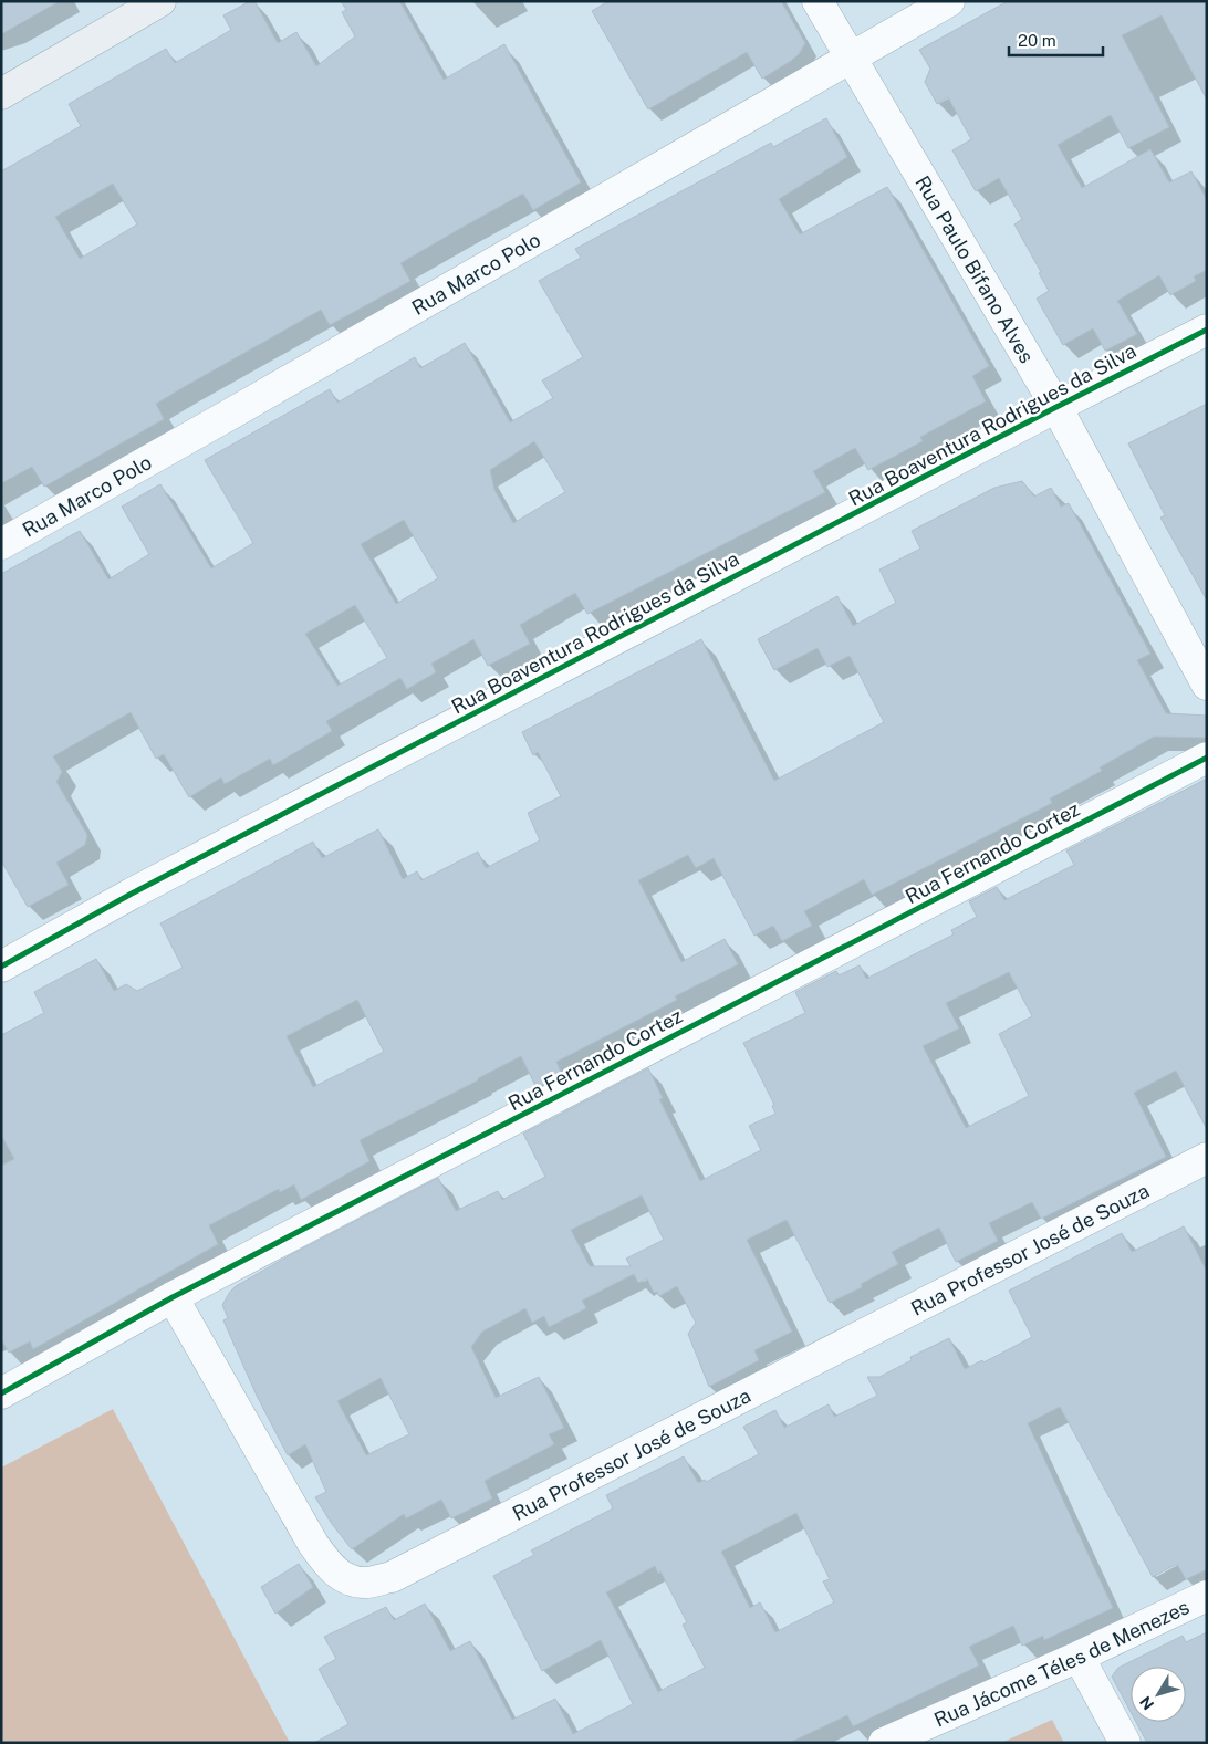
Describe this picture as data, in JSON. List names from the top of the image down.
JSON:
{
  "streets": {
    "street": [
      "Rua Paulo Bifano Alves",
      "Rua Marco Polo",
      "Rua Boaventura Rodrigues da Silva",
      "Rua Fernando Cortez",
      "Rua Professor José de Souza",
      "Rua Jácome Téles de Menezes"
    ]
  },
  "crossings": [
    ["Rua Paulo Bifano Alves", "Rua Marco Polo"],
    ["Rua Paulo Bifano Alves", "Rua Boaventura Rodrigues da Silva"],
    ["Rua Fernando Cortez", "Rua Professor José de Souza"]
  ],
  "scale_bar": "20 m",
  "north": "bottom left"
}
